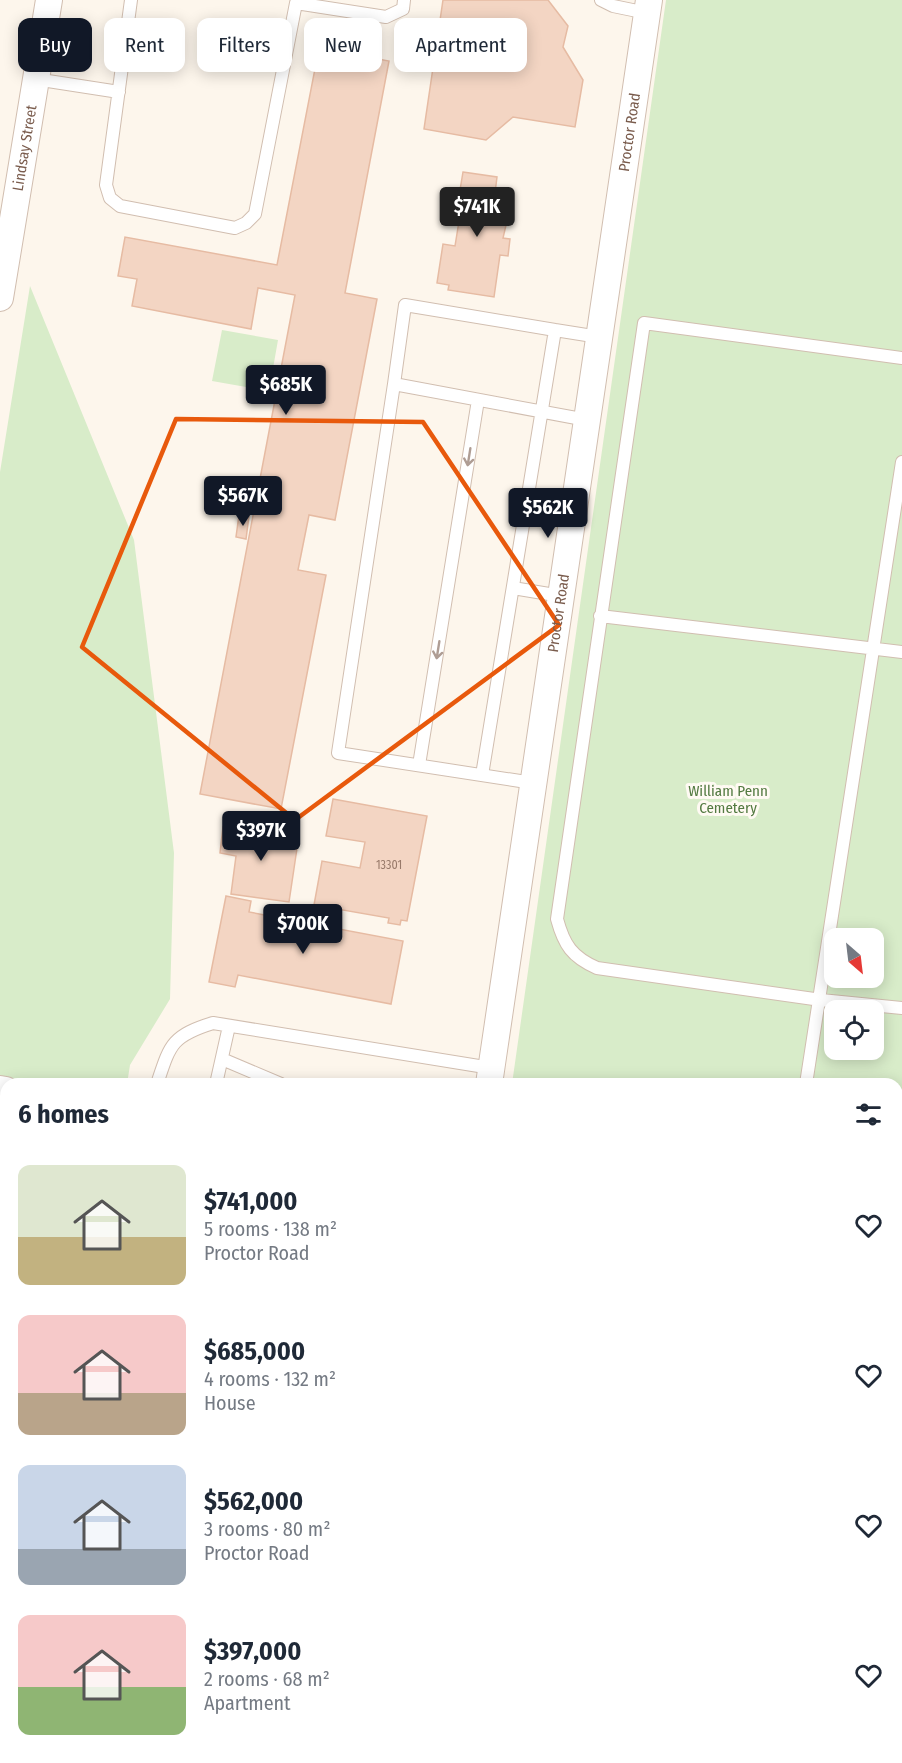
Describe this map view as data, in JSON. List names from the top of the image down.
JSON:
{
  "streets": {
    "street": ["Proctor Road", "Lindsay Street"]
  },
  "parks": ["William Penn Cemetery"],
  "house_numbers": ["13301"],
  "north": "bottom right",
  "page": {
    "chip": [
      "Buy",
      "Rent",
      "Filters",
      "New",
      "Apartment"
    ],
    "price": [
      "$741K",
      "$685K",
      "$567K",
      "$562K",
      "$397K",
      "$700K"
    ],
    "heading": "6 homes",
    "list": [
      {
        "name": "$741,000",
        "note": "5 rooms · 138 m² · Proctor Road"
      },
      {
        "name": "$685,000",
        "note": "4 rooms · 132 m² · House"
      },
      {
        "name": "$562,000",
        "note": "3 rooms · 80 m² · Proctor Road"
      },
      {
        "name": "$397,000",
        "note": "2 rooms · 68 m² · Apartment"
      }
    ]
  }
}
